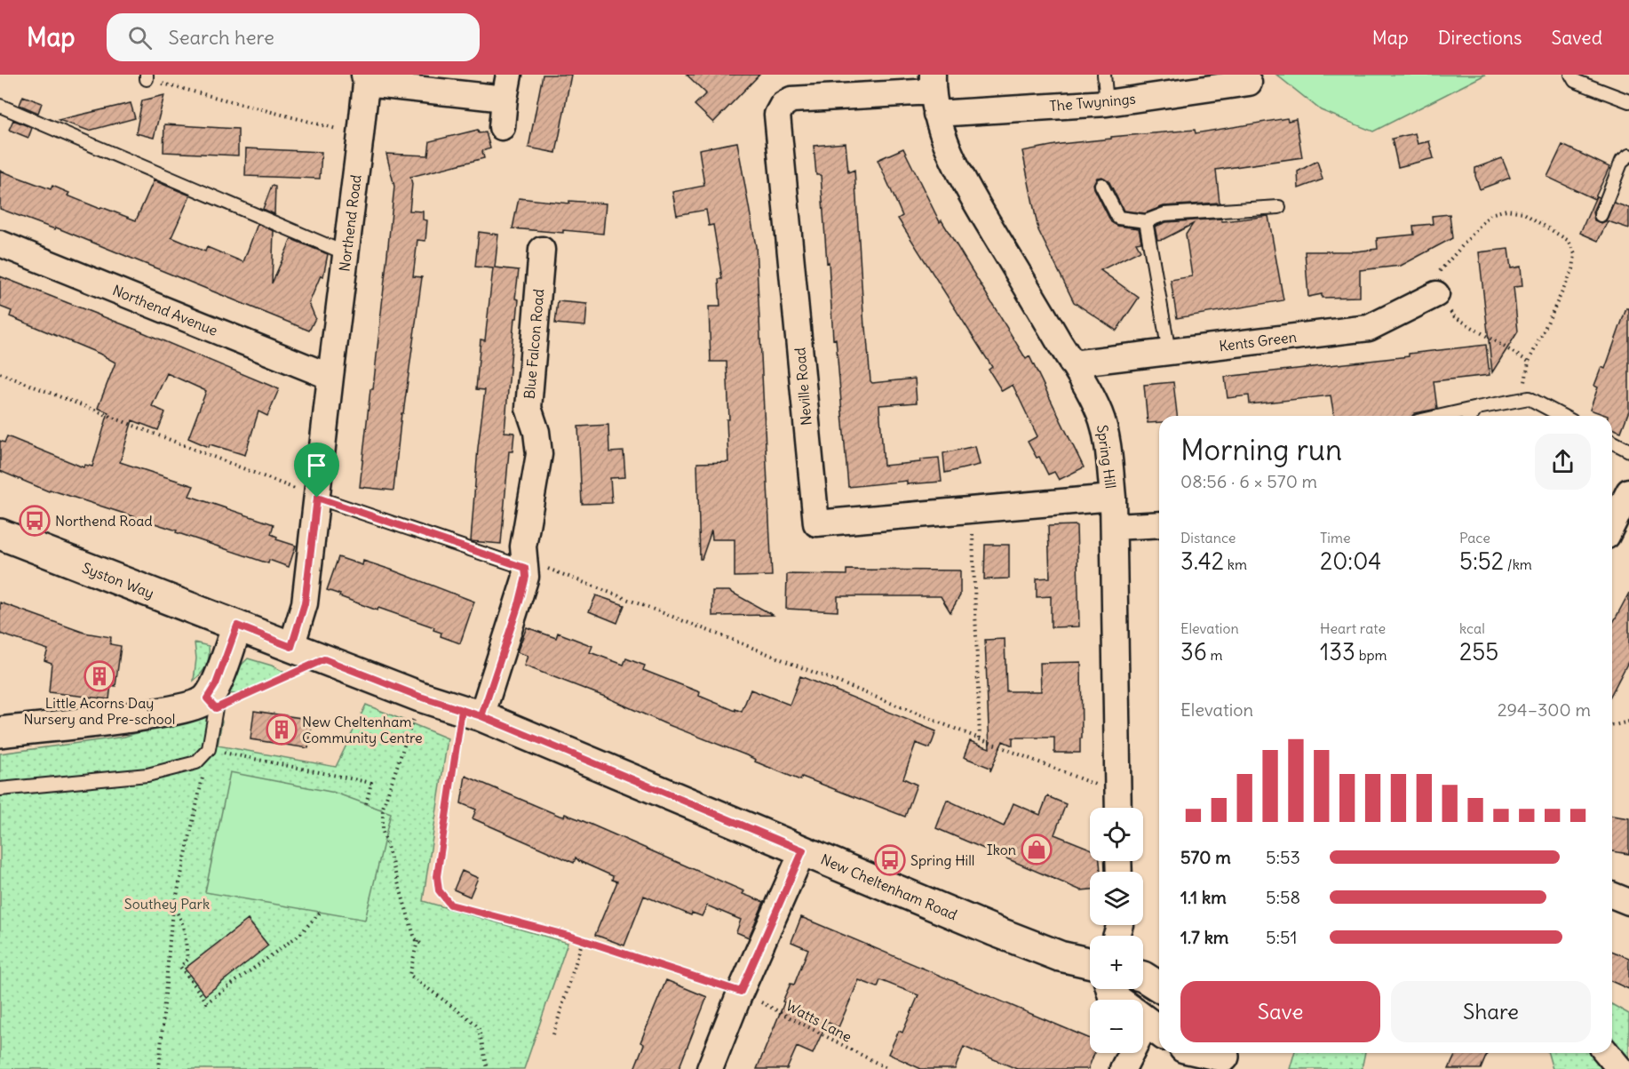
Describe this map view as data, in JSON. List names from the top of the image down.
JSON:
{
  "streets": {
    "street": [
      "The Twynings",
      "Northend Road",
      "Northend Avenue",
      "Kents Green",
      "Blue Falcon Road",
      "Neville Road",
      "Spring Hill",
      "Syston Way",
      "New Cheltenham Road"
    ],
    "path": ["Watts Lane"]
  },
  "crossings": [
    ["The Twynings", "Neville Road"],
    ["The Twynings", "Spring Hill"],
    ["Northend Road", "Northend Avenue"],
    ["Northend Road", "New Cheltenham Road"],
    ["Kents Green", "Spring Hill"],
    ["Blue Falcon Road", "New Cheltenham Road"],
    ["Blue Falcon Road", "Watts Lane"],
    ["Neville Road", "Spring Hill"],
    ["Syston Way", "New Cheltenham Road"],
    ["New Cheltenham Road", "Watts Lane"]
  ],
  "parks": ["Southey Park"],
  "places": {
    "bus stop": ["Northend Road", "Spring Hill"],
    "building": ["Little Acorns Day Nursery and Pre-school", "New Cheltenham Community Centre"],
    "shop": ["Ikon"]
  },
  "page": {
    "header": "Map",
    "search": "Search here",
    "nav": ["Map", "Directions", "Saved"],
    "heading": ["Morning run", "08:56 · 6 × 570 m"],
    "stats": [
      ["Distance", "3.42 km"],
      ["Time", "20:04"],
      ["Pace", "5:52 /km"],
      ["Elevation", "36 m"],
      ["Heart rate", "133 bpm"],
      ["kcal", "255"]
    ],
    "chart": ["Elevation", "294–300 m"],
    "map_buttons": ["+", "−"],
    "list": [
      {
        "name": "570 m",
        "note": "5:53"
      },
      {
        "name": "1.1 km",
        "note": "5:58"
      },
      {
        "name": "1.7 km",
        "note": "5:51"
      }
    ],
    "buttons": ["Save", "Share"]
  }
}
